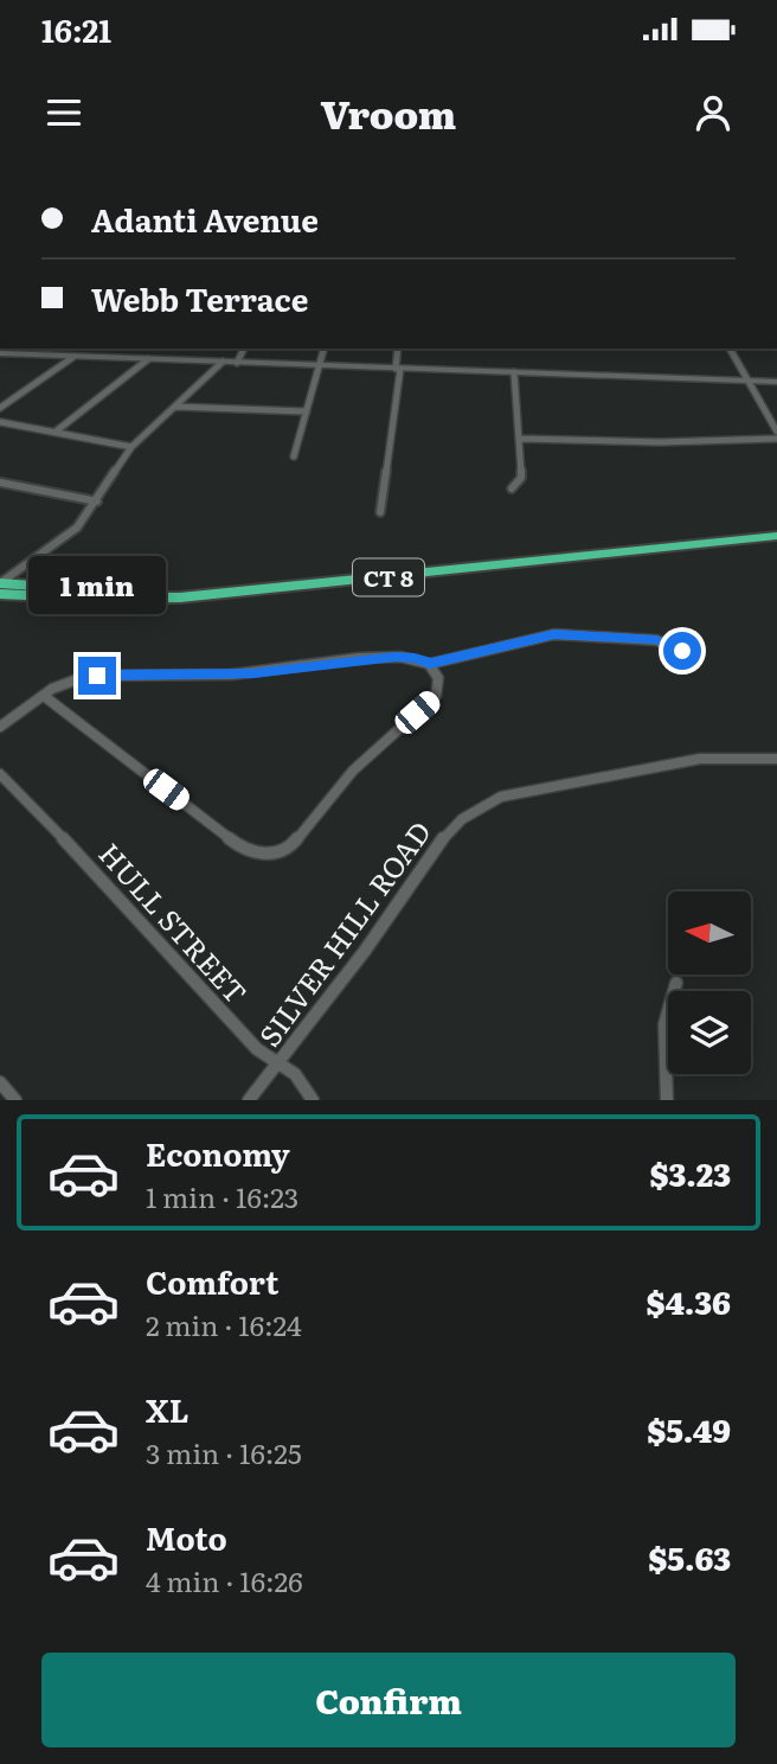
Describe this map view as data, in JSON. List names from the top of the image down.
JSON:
{
  "streets": {
    "highway": ["CT 8"],
    "street": ["HULL STREET", "SILVER HILL ROAD"]
  },
  "crossings": [
    ["HULL STREET", "SILVER HILL ROAD"]
  ],
  "north": "left",
  "page": {
    "status": "16:21",
    "header": "Vroom",
    "banner": ["Adanti Avenue", "Webb Terrace"],
    "bubble": "1 min",
    "list": [
      {
        "name": "Economy",
        "note": "1 min · 16:23",
        "value": "$3.23"
      },
      {
        "name": "Comfort",
        "note": "2 min · 16:24",
        "value": "$4.36"
      },
      {
        "name": "XL",
        "note": "3 min · 16:25",
        "value": "$5.49"
      },
      {
        "name": "Moto",
        "note": "4 min · 16:26",
        "value": "$5.63"
      }
    ],
    "buttons": "Confirm"
  }
}
